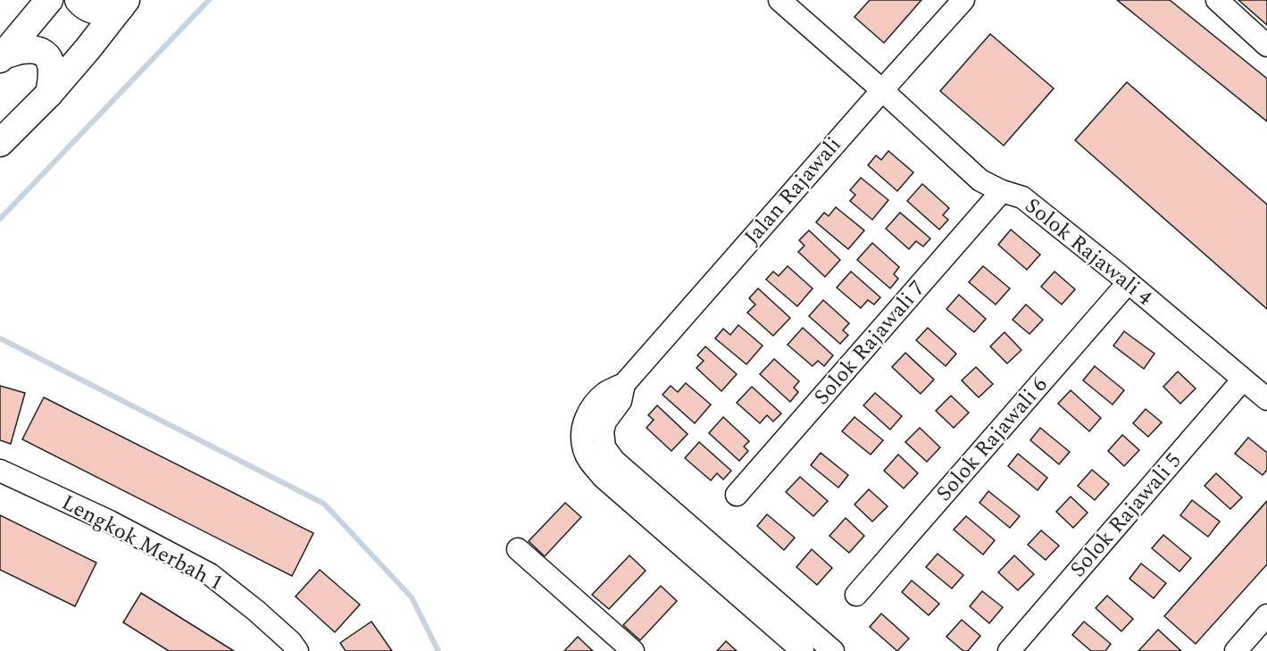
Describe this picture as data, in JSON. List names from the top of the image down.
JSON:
{
  "streets": {
    "street": [
      "Jalan Rajawali",
      "Solok Rajawali 4",
      "Solok Rajawali 7",
      "Solok Rajawali 6",
      "Solok Rajawali 5",
      "Lengkok Merbah 1"
    ]
  },
  "crossings": [
    ["Jalan Rajawali", "Solok Rajawali 4"],
    ["Solok Rajawali 4", "Solok Rajawali 7"],
    ["Solok Rajawali 4", "Solok Rajawali 6"],
    ["Solok Rajawali 4", "Solok Rajawali 5"]
  ]
}
